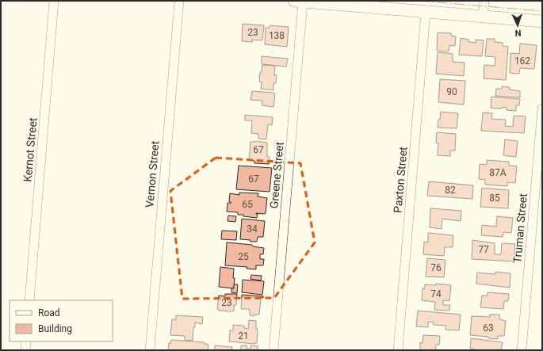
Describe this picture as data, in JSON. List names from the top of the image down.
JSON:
{
  "streets": {
    "street": [
      "Kernot Street",
      "Vernon Street",
      "Greene Street",
      "Paxton Street",
      "Truman Street"
    ]
  },
  "house_numbers": [
    "23",
    "138",
    "162",
    "90",
    "67",
    "87A",
    "67",
    "82",
    "85",
    "65",
    "34",
    "77",
    "25",
    "76",
    "74",
    "23",
    "63",
    "21"
  ],
  "legend": ["Road", "Building"],
  "north": "bottom"
}
